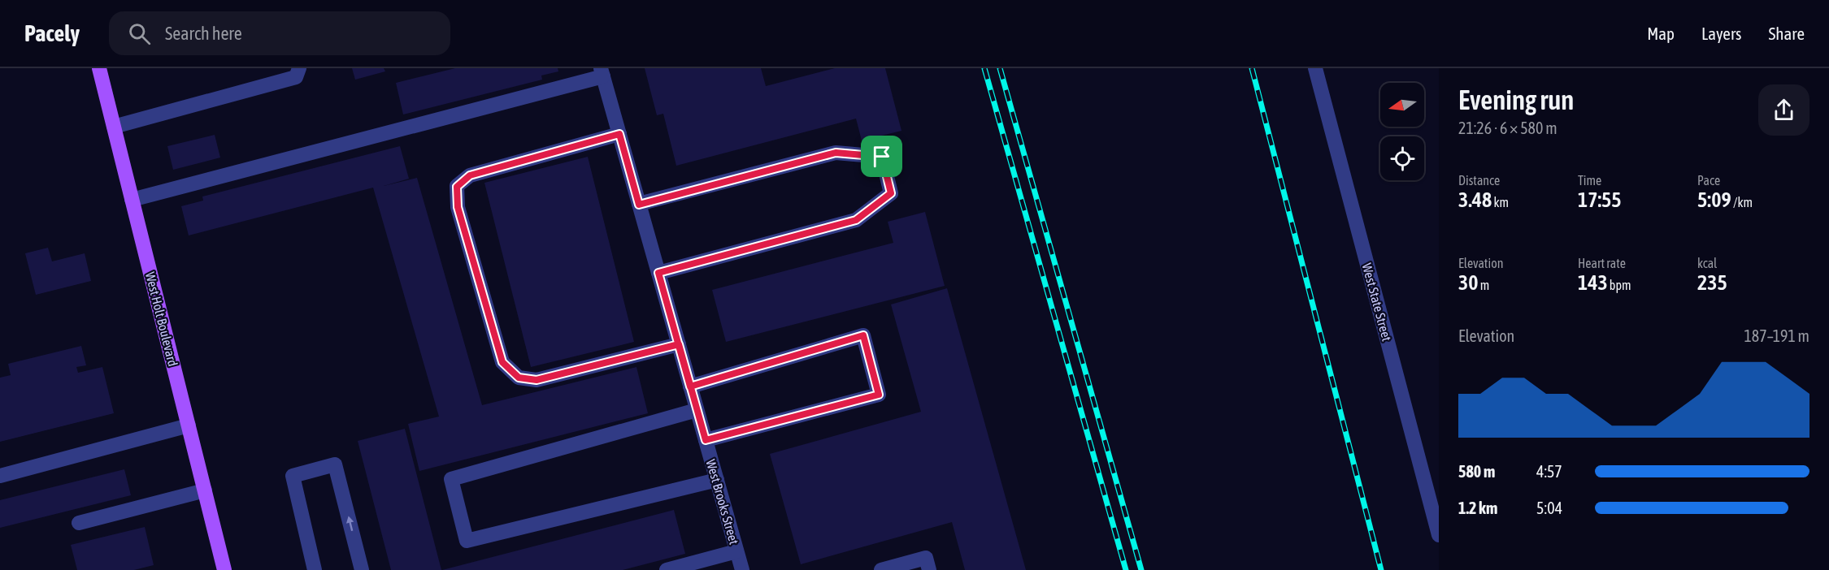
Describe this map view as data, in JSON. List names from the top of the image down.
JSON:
{
  "streets": {
    "main road": ["West Holt Boulevard"],
    "street": ["West State Street", "West Brooks Street"]
  },
  "north": "left",
  "page": {
    "header": "Pacely",
    "search": "Search here",
    "nav": ["Map", "Layers", "Share"],
    "heading": ["Evening run", "21:26 · 6 × 580 m"],
    "stats": [
      ["Distance", "3.48 km"],
      ["Time", "17:55"],
      ["Pace", "5:09 /km"],
      ["Elevation", "30 m"],
      ["Heart rate", "143 bpm"],
      ["kcal", "235"]
    ],
    "chart": ["Elevation", "187–191 m"],
    "list": [
      {
        "name": "580 m",
        "note": "4:57"
      },
      {
        "name": "1.2 km",
        "note": "5:04"
      }
    ]
  }
}
